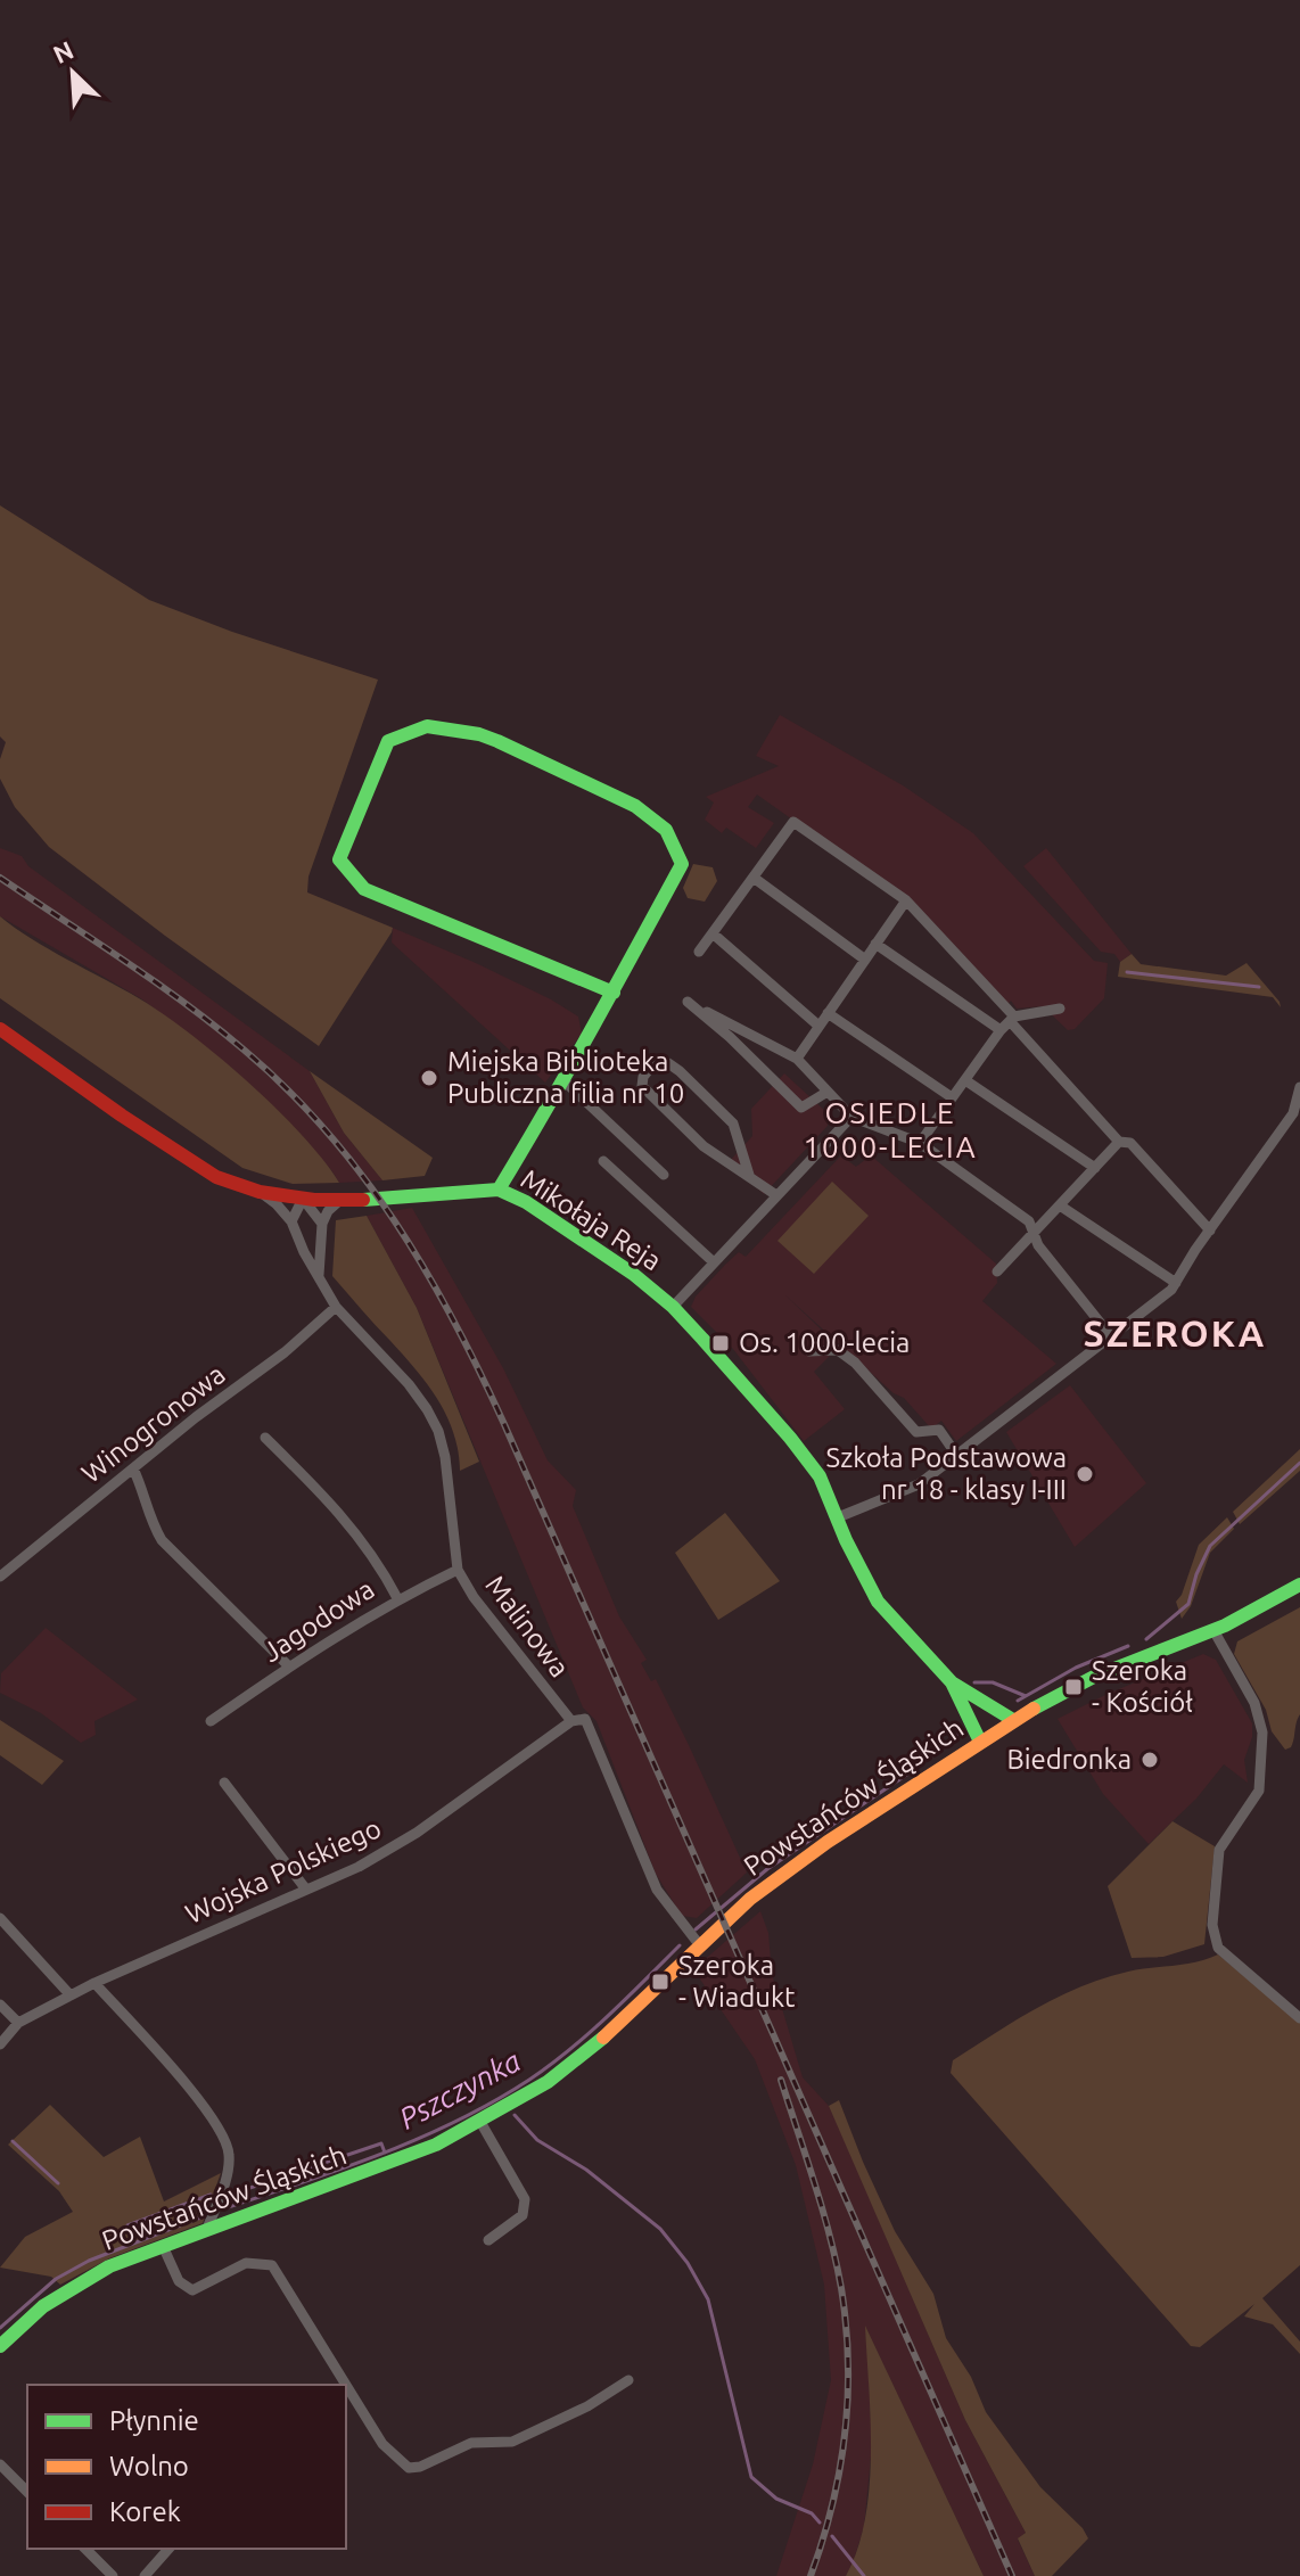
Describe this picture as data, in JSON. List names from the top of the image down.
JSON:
{
  "streets": {
    "street": [
      "Mikołaja Reja",
      "Winogronowa",
      "Jagodowa",
      "Malinowa",
      "Powstańców Śląskich",
      "Wojska Polskiego"
    ]
  },
  "crossings": [
    ["Mikołaja Reja", "Powstańców Śląskich"],
    ["Winogronowa", "Malinowa"],
    ["Jagodowa", "Malinowa"],
    ["Malinowa", "Powstańców Śląskich"],
    ["Malinowa", "Wojska Polskiego"]
  ],
  "districts": ["OSIEDLE 1000-LECIA", "SZEROKA"],
  "water": ["Pszczynka"],
  "places": {
    "other": ["Miejska Biblioteka Publiczna filia nr 10", "Szkoła Podstawowa nr 18 - klasy I-III", "Biedronka"],
    "transit": ["Os. 1000-lecia", "Szeroka - Kościół", "Szeroka - Wiadukt"]
  },
  "legend": ["Płynnie", "Wolno", "Korek"],
  "north": "top left"
}
